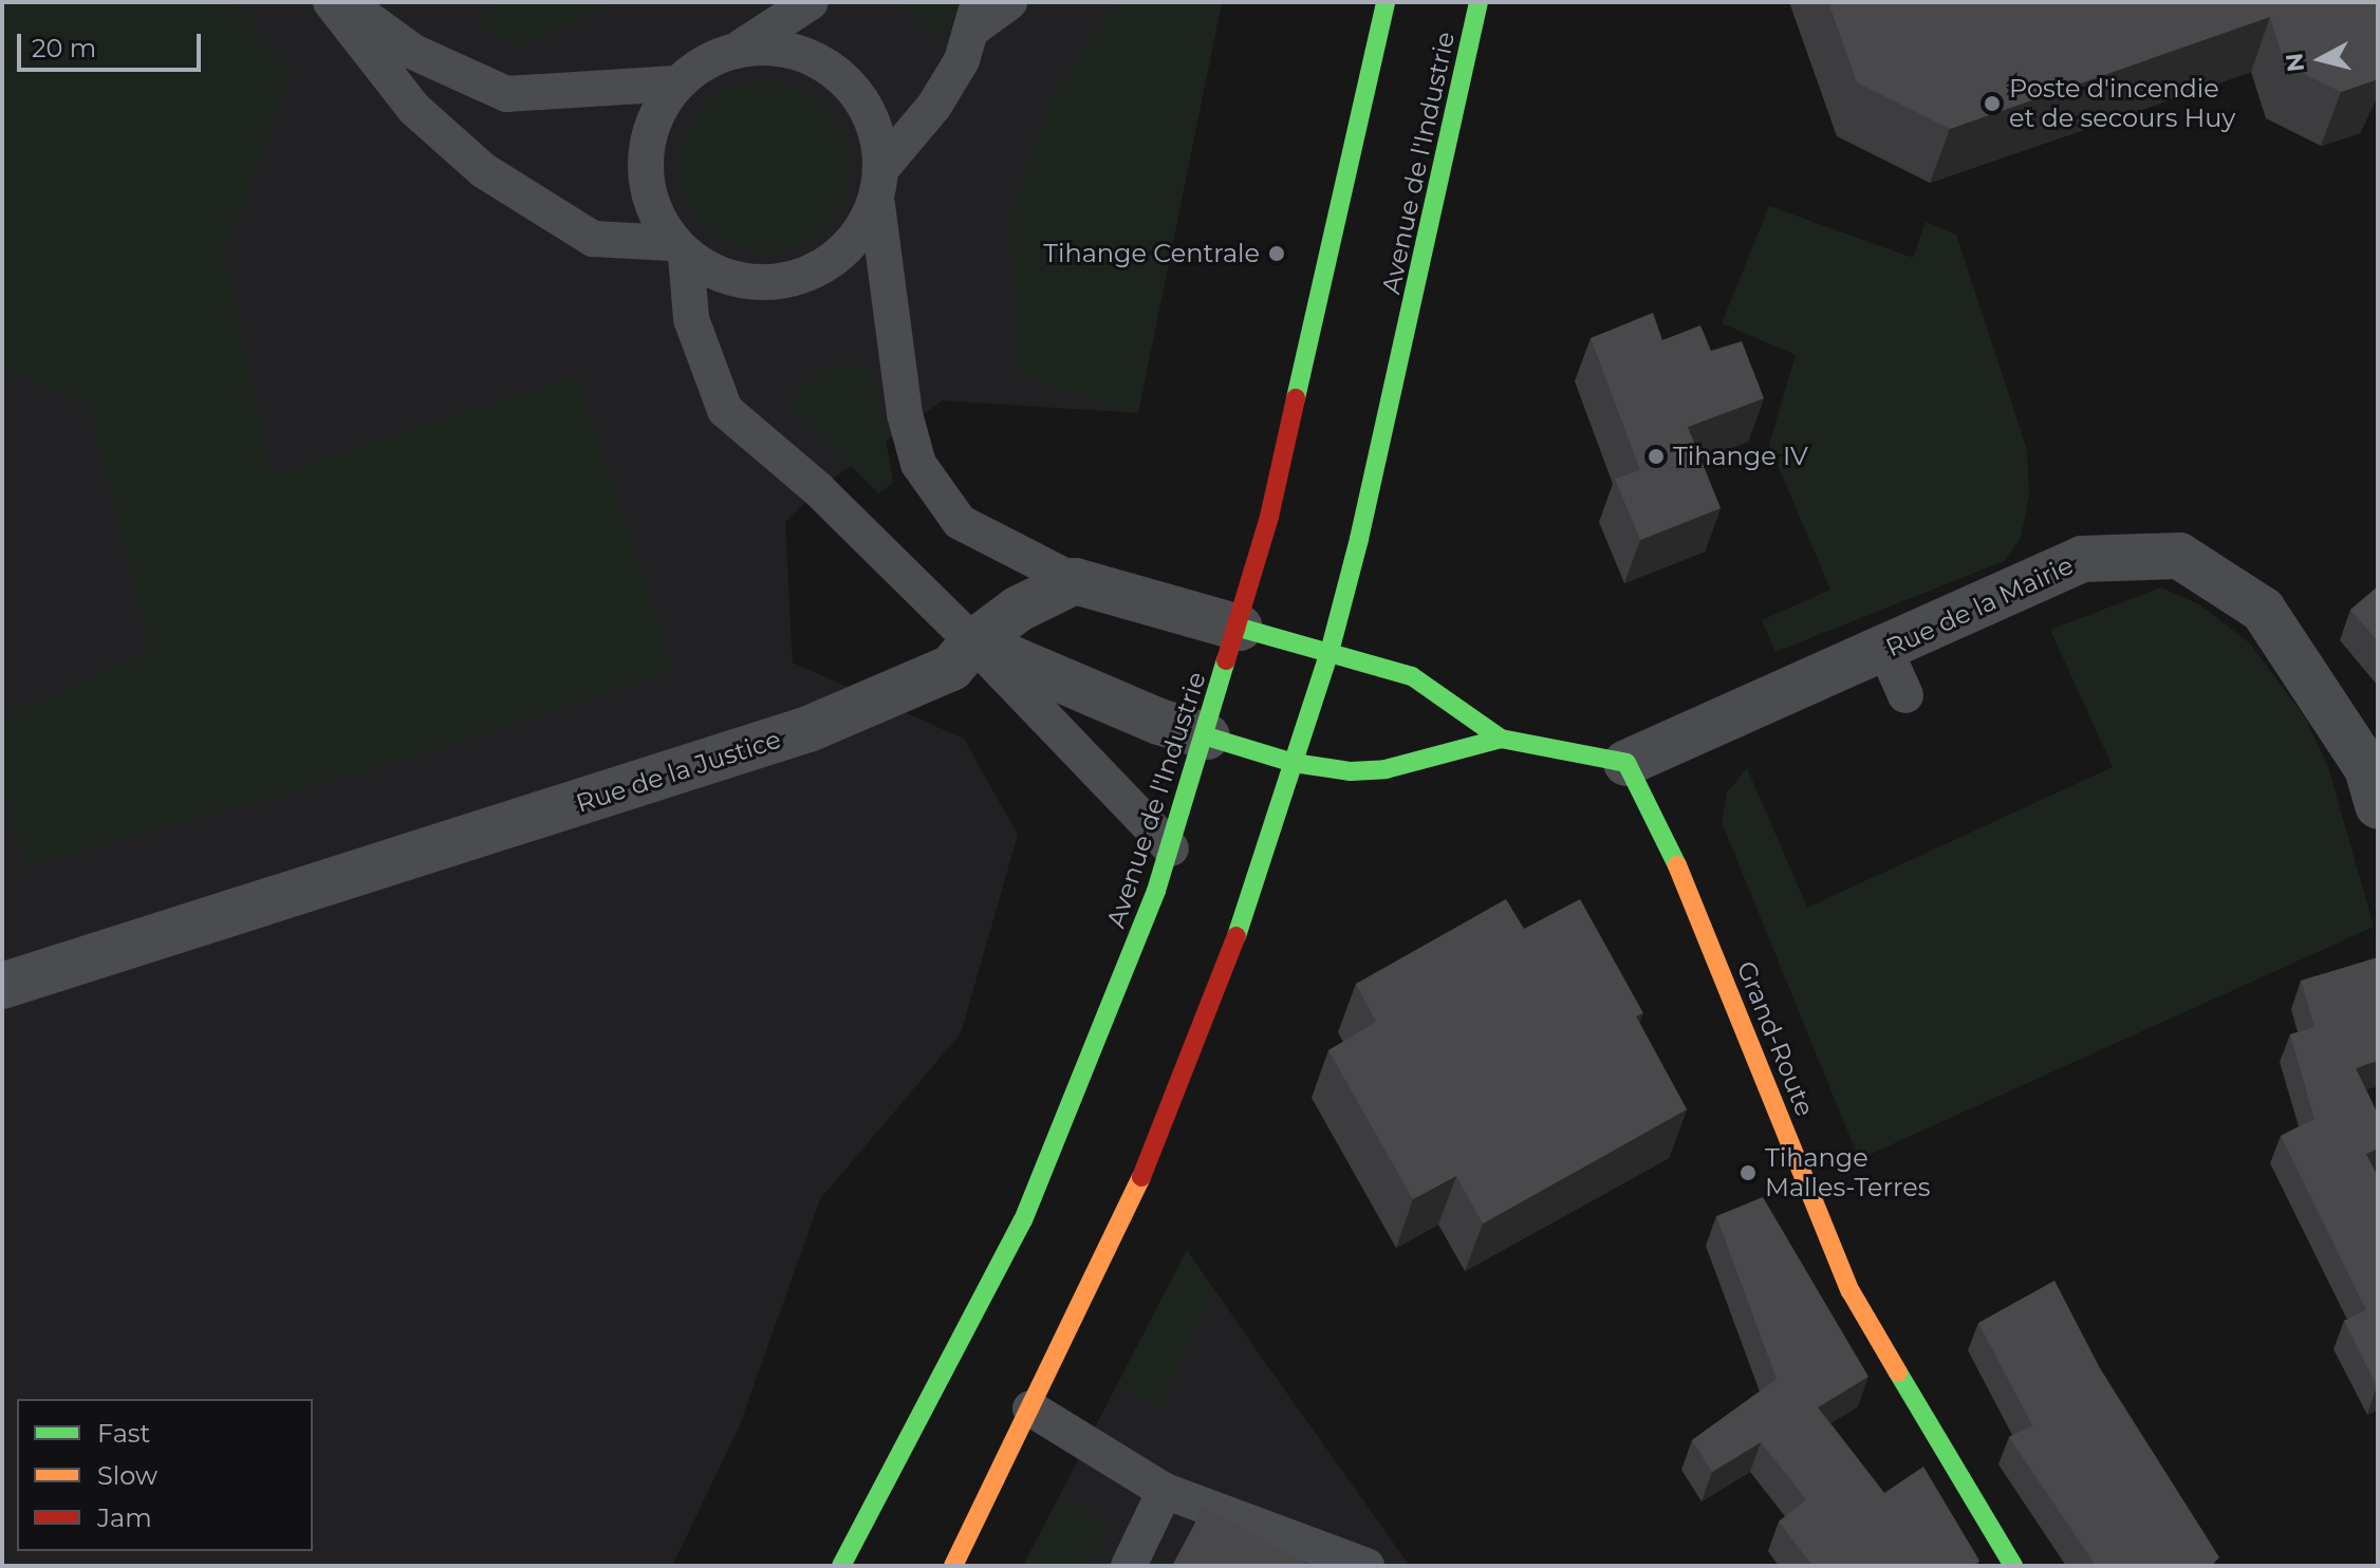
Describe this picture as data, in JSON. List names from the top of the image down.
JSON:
{
  "streets": {
    "main road": ["Avenue de l'Industrie", "Grand-Route"],
    "street": ["Rue de la Mairie", "Rue de la Justice"]
  },
  "crossings": [
    ["Rue de la Mairie", "Grand-Route"]
  ],
  "places": [
    "Poste d'incendie et de secours Huy",
    "Tihange Centrale",
    "Tihange IV",
    "Tihange Malles-Terres"
  ],
  "legend": ["Fast", "Slow", "Jam"],
  "scale_bar": "20 m",
  "north": "left"
}
